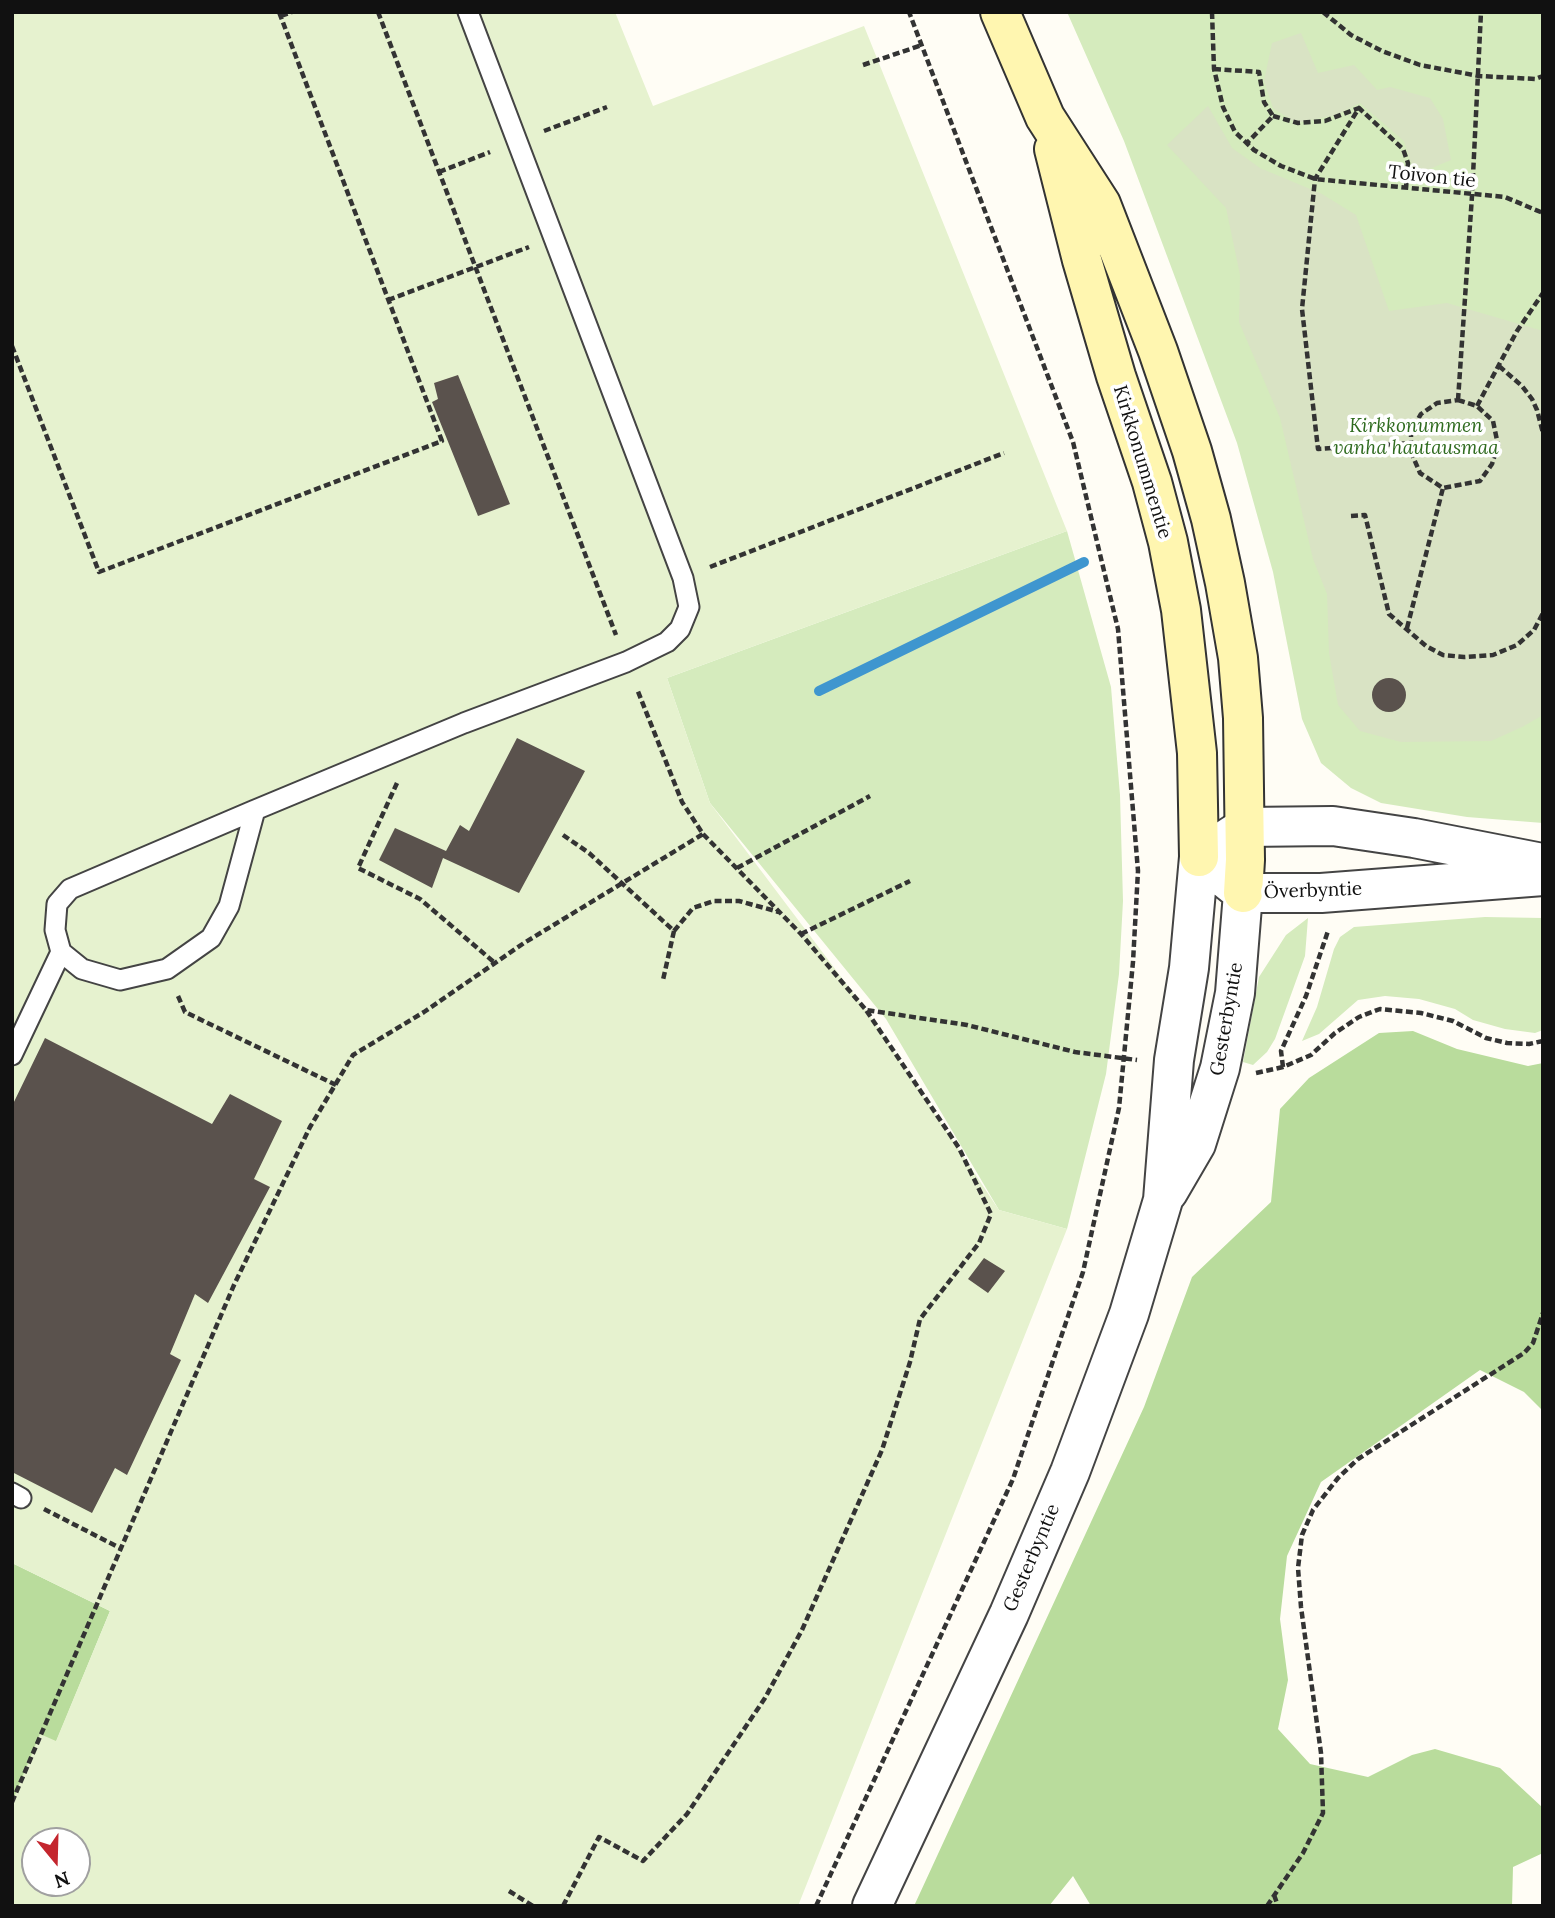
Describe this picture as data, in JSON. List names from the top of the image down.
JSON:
{
  "streets": {
    "main road": ["Kirkkonummentie", "Gesterbyntie"],
    "street": ["Överbyntie"],
    "path": ["Toivon tie"]
  },
  "crossings": [
    ["Kirkkonummentie", "Överbyntie"],
    ["Kirkkonummentie", "Gesterbyntie"],
    ["Överbyntie", "Gesterbyntie"]
  ],
  "parks": ["Kirkkonummen vanha hautausmaa"],
  "north": "bottom"
}
